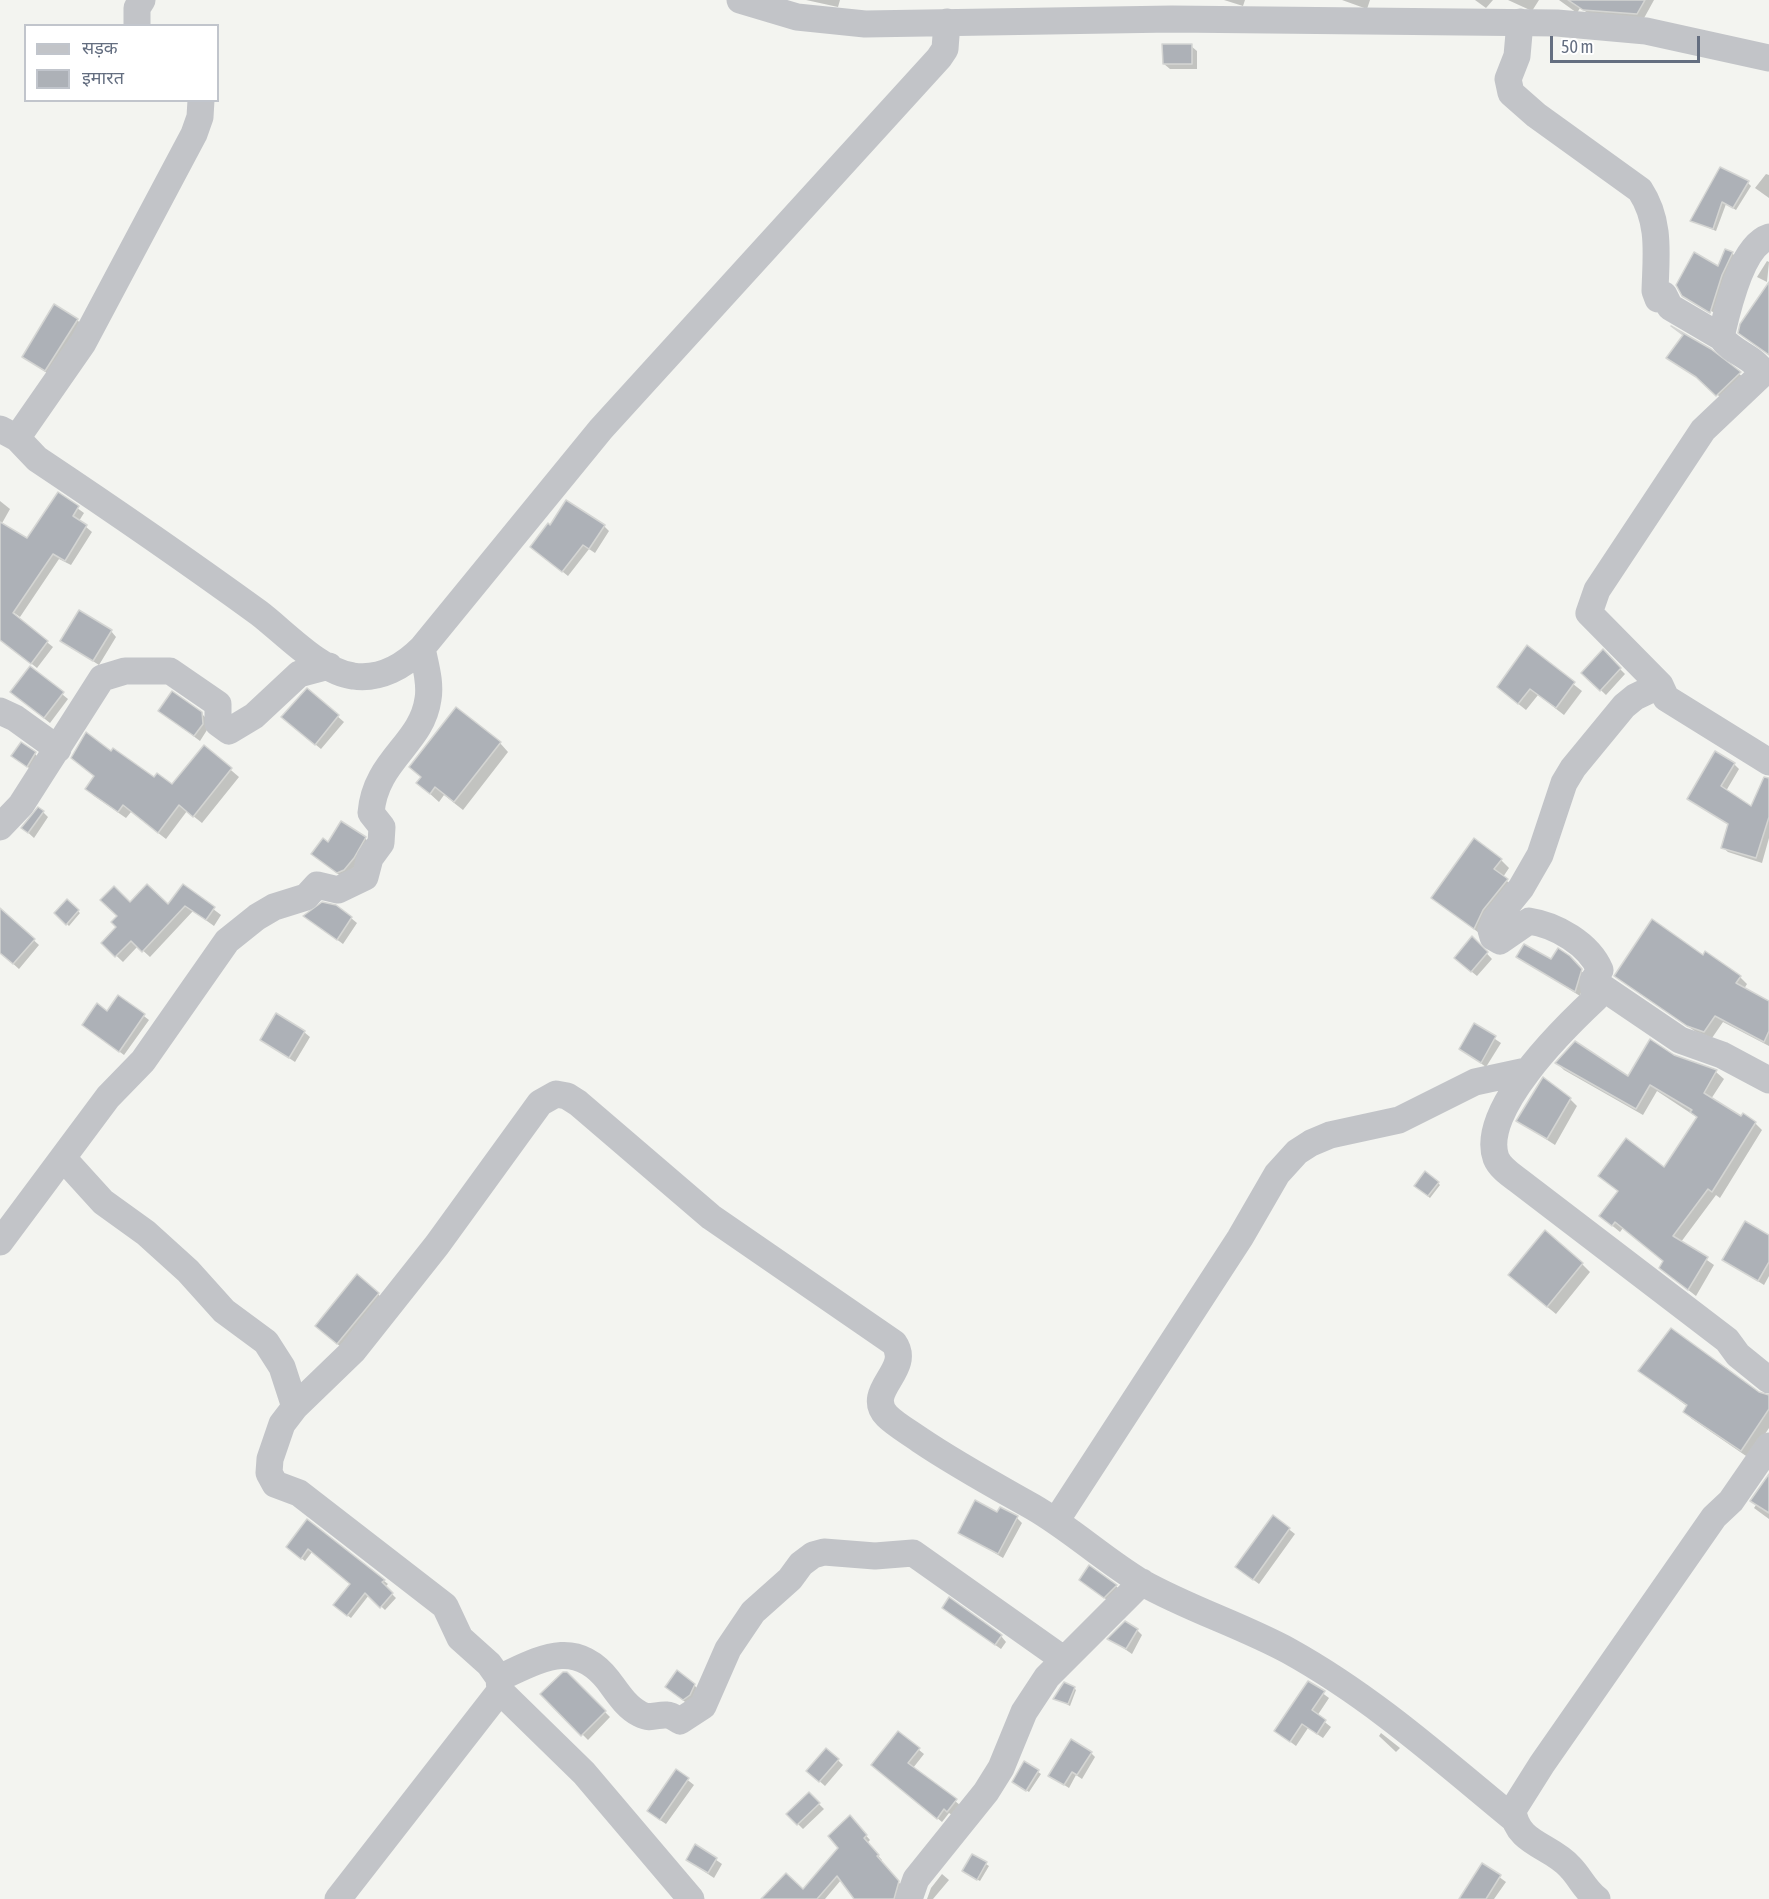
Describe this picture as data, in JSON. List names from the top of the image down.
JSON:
{
  "legend": ["सड़क", "इमारत"],
  "scale_bar": "50 m"
}
